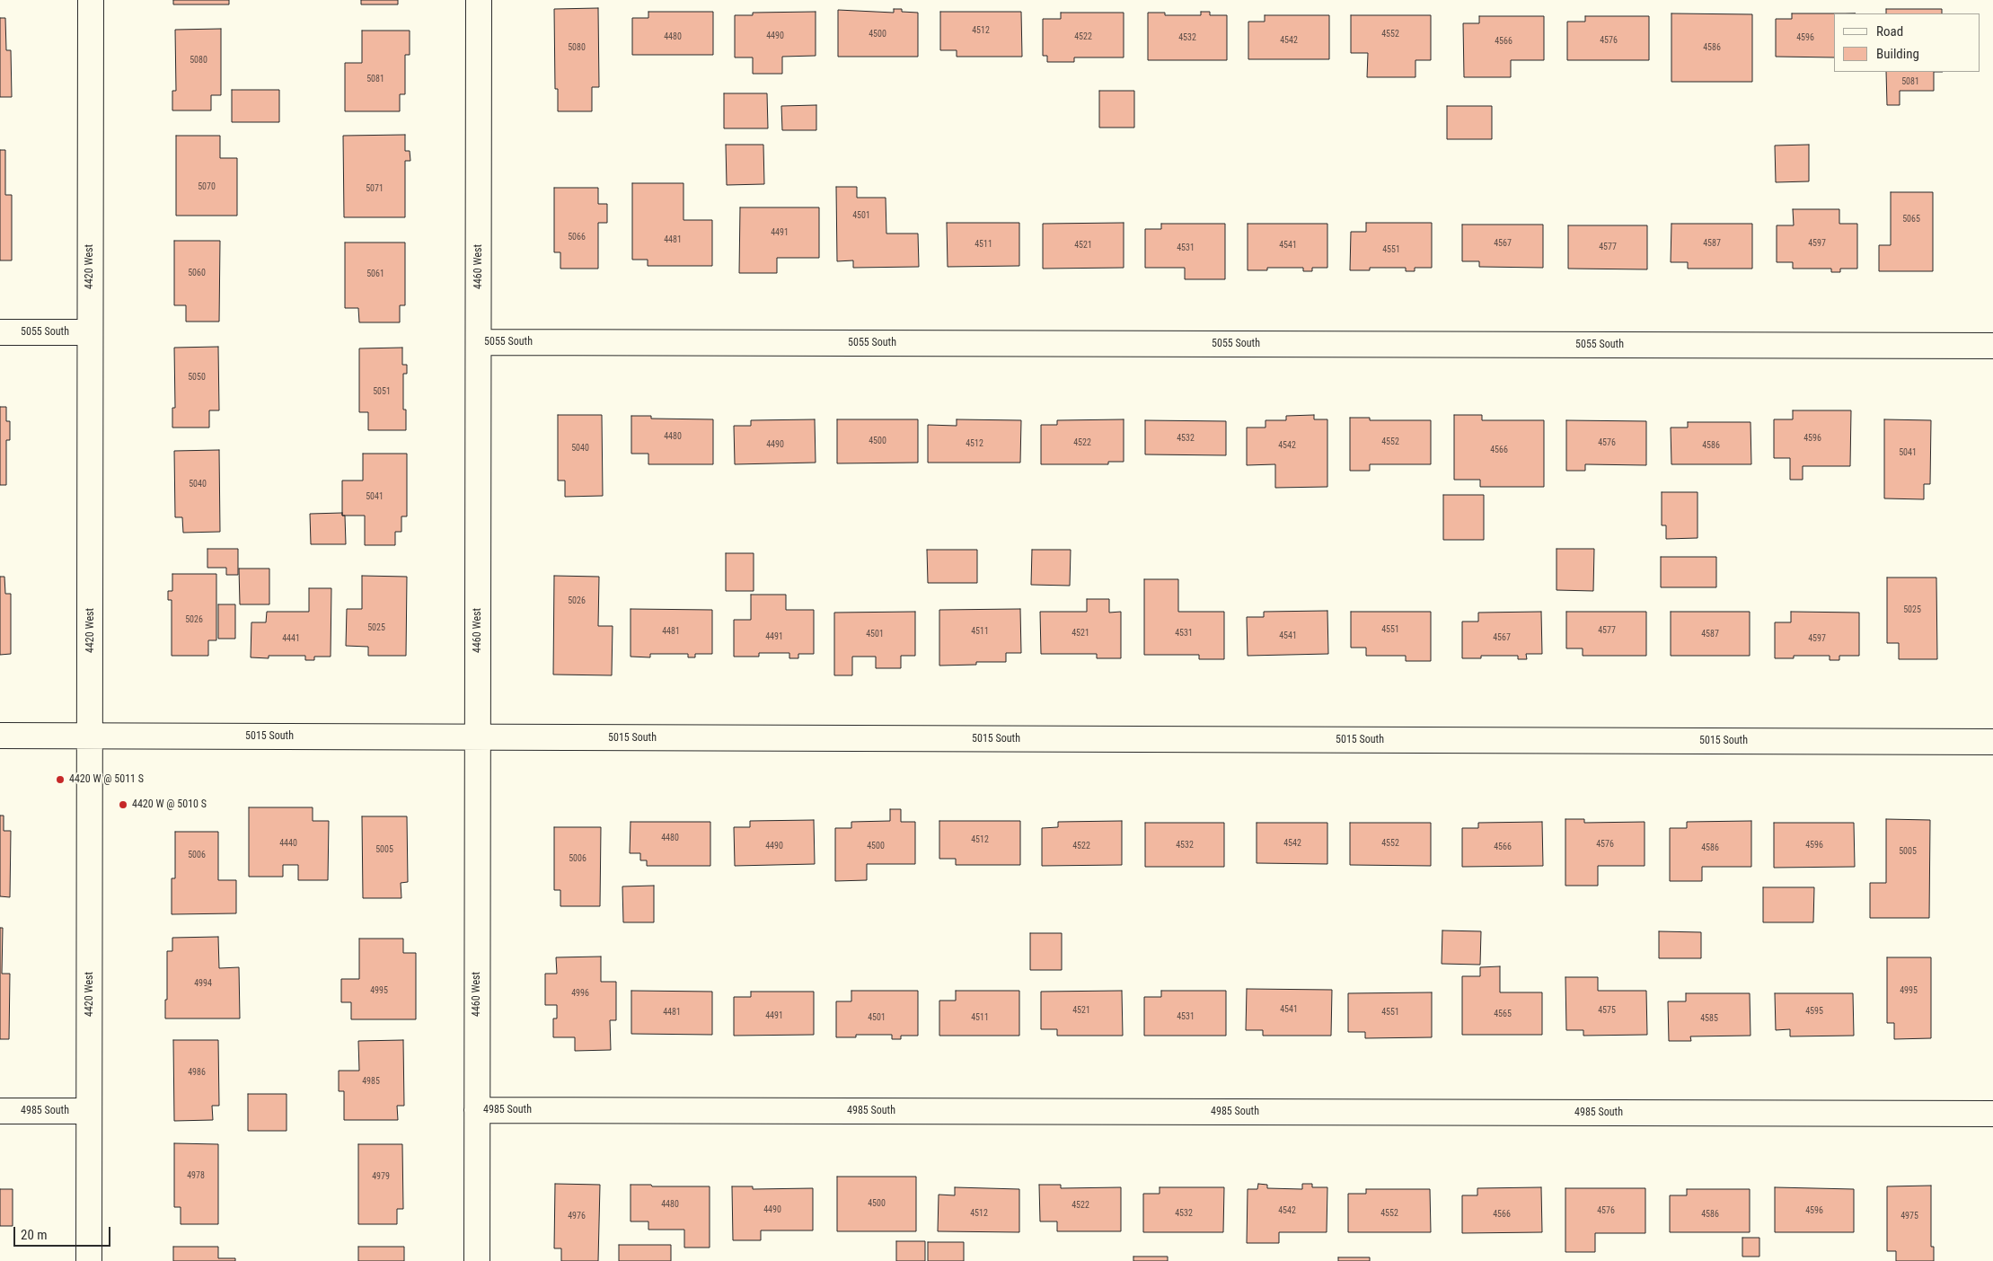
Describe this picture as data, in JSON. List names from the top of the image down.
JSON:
{
  "streets": {
    "street": [
      "4420 West",
      "4460 West",
      "5055 South",
      "5015 South",
      "4985 South"
    ]
  },
  "crossings": [
    ["4420 West", "5055 South"],
    ["4420 West", "5015 South"],
    ["4420 West", "4985 South"],
    ["4460 West", "5055 South"],
    ["4460 West", "5015 South"],
    ["4460 West", "4985 South"]
  ],
  "places": ["4420 W @ 5011 S", "4420 W @ 5010 S"],
  "house_numbers": [
    "4512",
    "4500",
    "4552",
    "4490",
    "4480",
    "4522",
    "4532",
    "4596",
    "4542",
    "4576",
    "4566",
    "5080",
    "4586",
    "5080",
    "5081",
    "5081",
    "5070",
    "5071",
    "4501",
    "5065",
    "4491",
    "5066",
    "4481",
    "4567",
    "4587",
    "4597",
    "4511",
    "4521",
    "4541",
    "4577",
    "4531",
    "4551",
    "5060",
    "5061",
    "5050",
    "5051",
    "4480",
    "4532",
    "4596",
    "4500",
    "4552",
    "4522",
    "4576",
    "4512",
    "4490",
    "4542",
    "4586",
    "5040",
    "4566",
    "5041",
    "5040",
    "5041",
    "5026",
    "5025",
    "5026",
    "5025",
    "4551",
    "4577",
    "4481",
    "4511",
    "4521",
    "4531",
    "4501",
    "4587",
    "4541",
    "4491",
    "4567",
    "4441",
    "4597",
    "4480",
    "4512",
    "4440",
    "4542",
    "4552",
    "4576",
    "4532",
    "4596",
    "4490",
    "4500",
    "4522",
    "4566",
    "4586",
    "5005",
    "5005",
    "5006",
    "5006",
    "4994",
    "4995",
    "4995",
    "4996",
    "4541",
    "4521",
    "4575",
    "4595",
    "4481",
    "4551",
    "4565",
    "4491",
    "4531",
    "4501",
    "4511",
    "4585",
    "4986",
    "4985",
    "4978",
    "4979",
    "4500",
    "4480",
    "4522",
    "4490",
    "4542",
    "4576",
    "4596",
    "4512",
    "4532",
    "4552",
    "4566",
    "4586",
    "4976",
    "4975"
  ],
  "legend": ["Road", "Building"],
  "scale_bar": "20 m"
}
